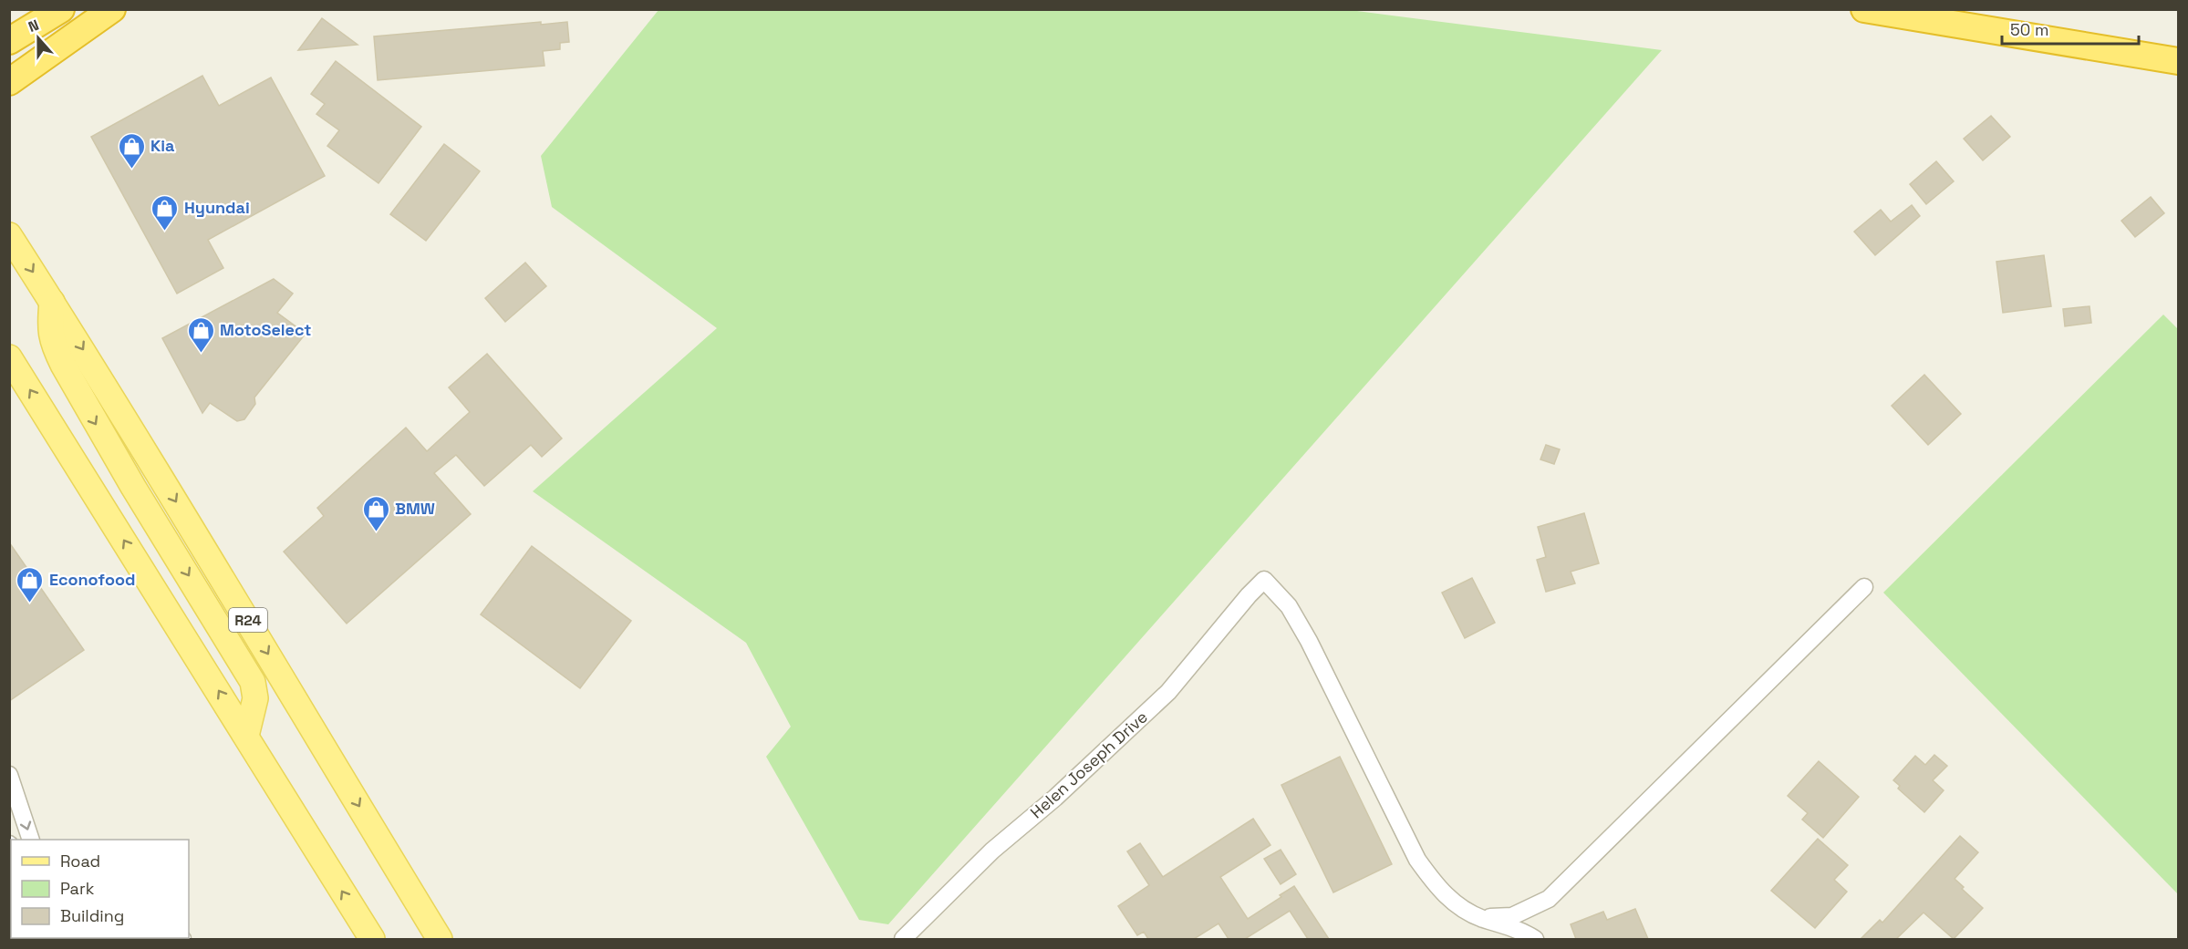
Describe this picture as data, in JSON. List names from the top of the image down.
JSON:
{
  "streets": {
    "main road": ["R24"],
    "street": ["Helen Joseph Drive"]
  },
  "places": {
    "shop": [
      "Kia",
      "Hyundai",
      "MotoSelect",
      "BMW",
      "Econofood"
    ]
  },
  "legend": ["Road", "Park", "Building"],
  "scale_bar": "50 m",
  "north": "top"
}
